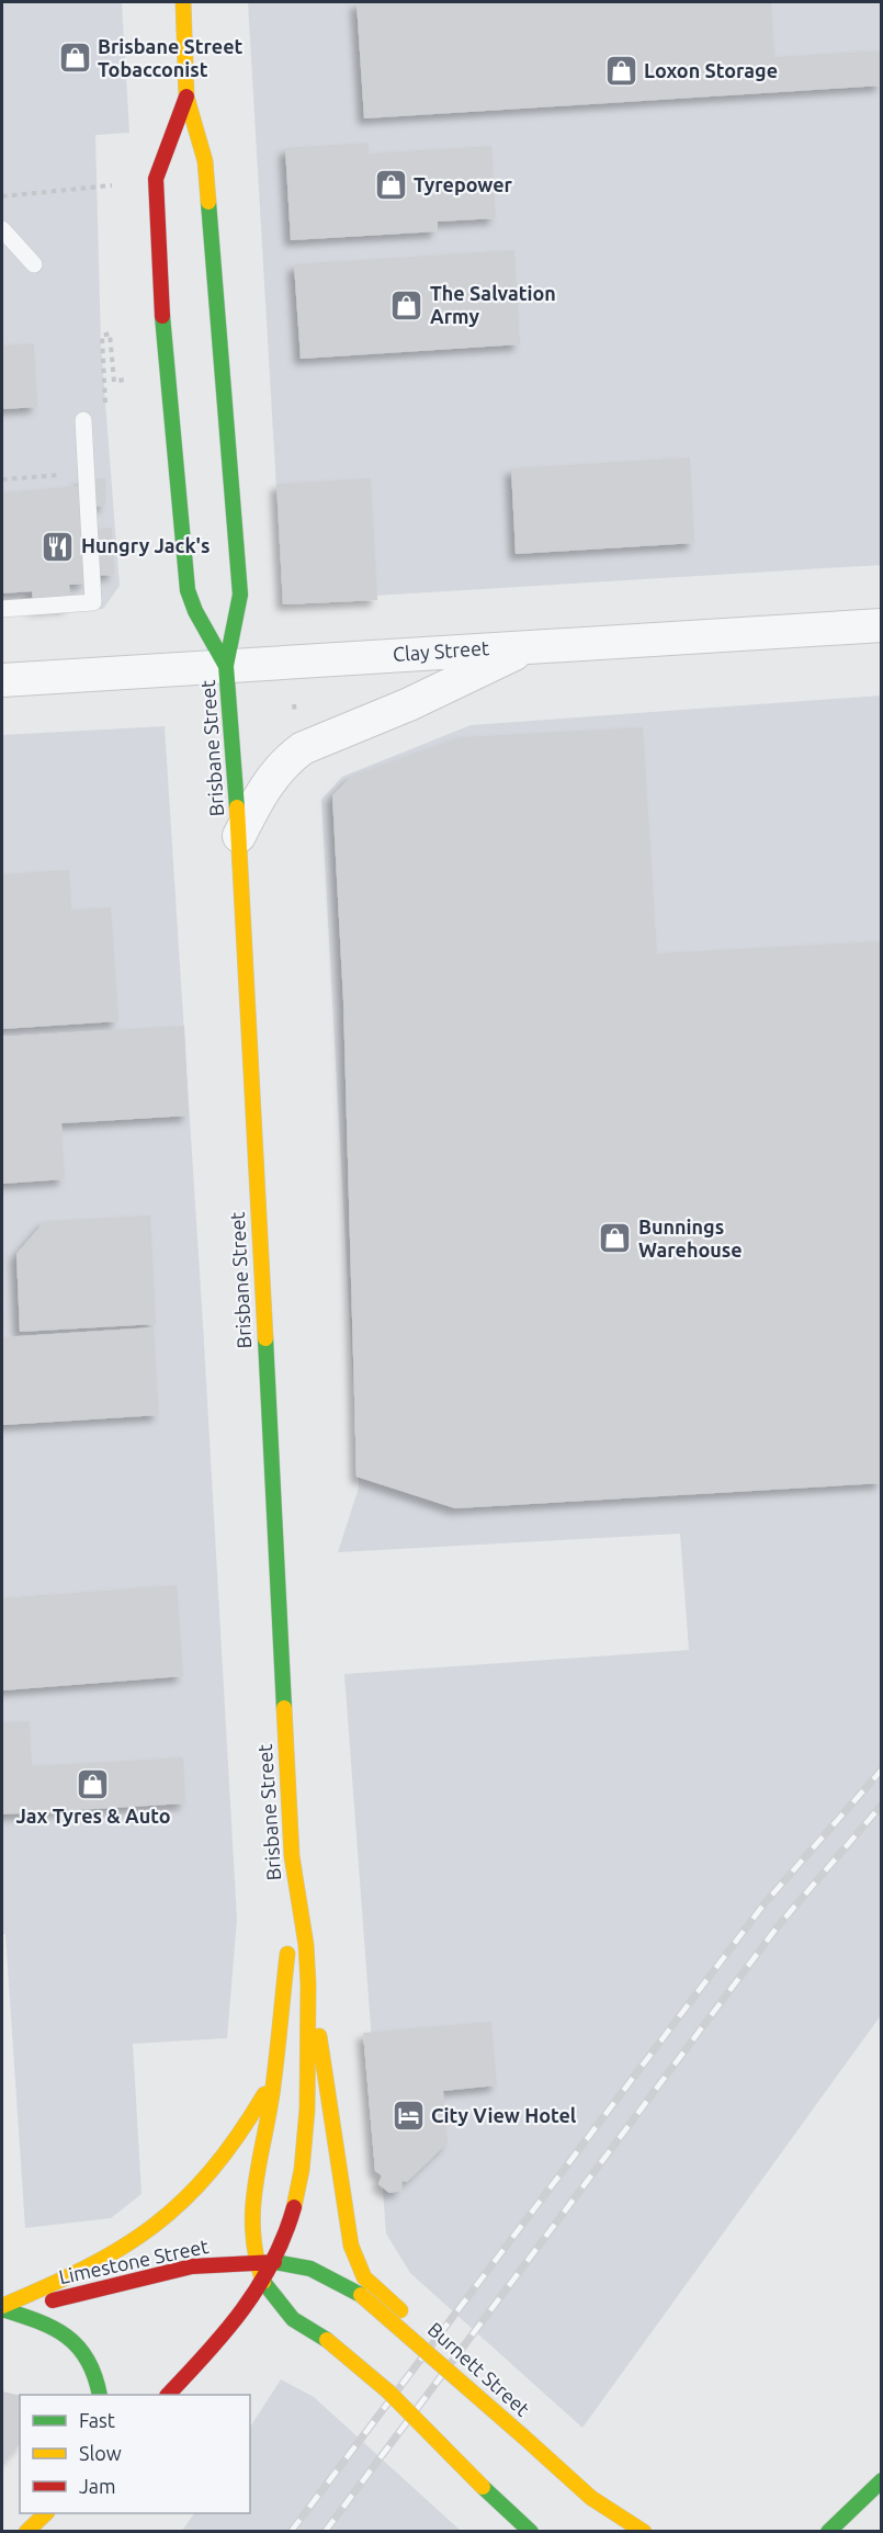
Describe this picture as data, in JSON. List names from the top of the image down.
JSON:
{
  "streets": {
    "main road": ["Brisbane Street", "Limestone Street", "Burnett Street"],
    "street": ["Clay Street"]
  },
  "crossings": [
    ["Clay Street", "Brisbane Street"],
    ["Brisbane Street", "Limestone Street"],
    ["Brisbane Street", "Burnett Street"],
    ["Limestone Street", "Burnett Street"]
  ],
  "places": {
    "shop": [
      "Brisbane Street Tobacconist",
      "Loxon Storage",
      "Tyrepower",
      "The Salvation Army",
      "Bunnings Warehouse",
      "Jax Tyres & Auto"
    ],
    "restaurant": ["Hungry Jack's"],
    "hotel": ["City View Hotel"]
  },
  "legend": ["Fast", "Slow", "Jam"]
}
